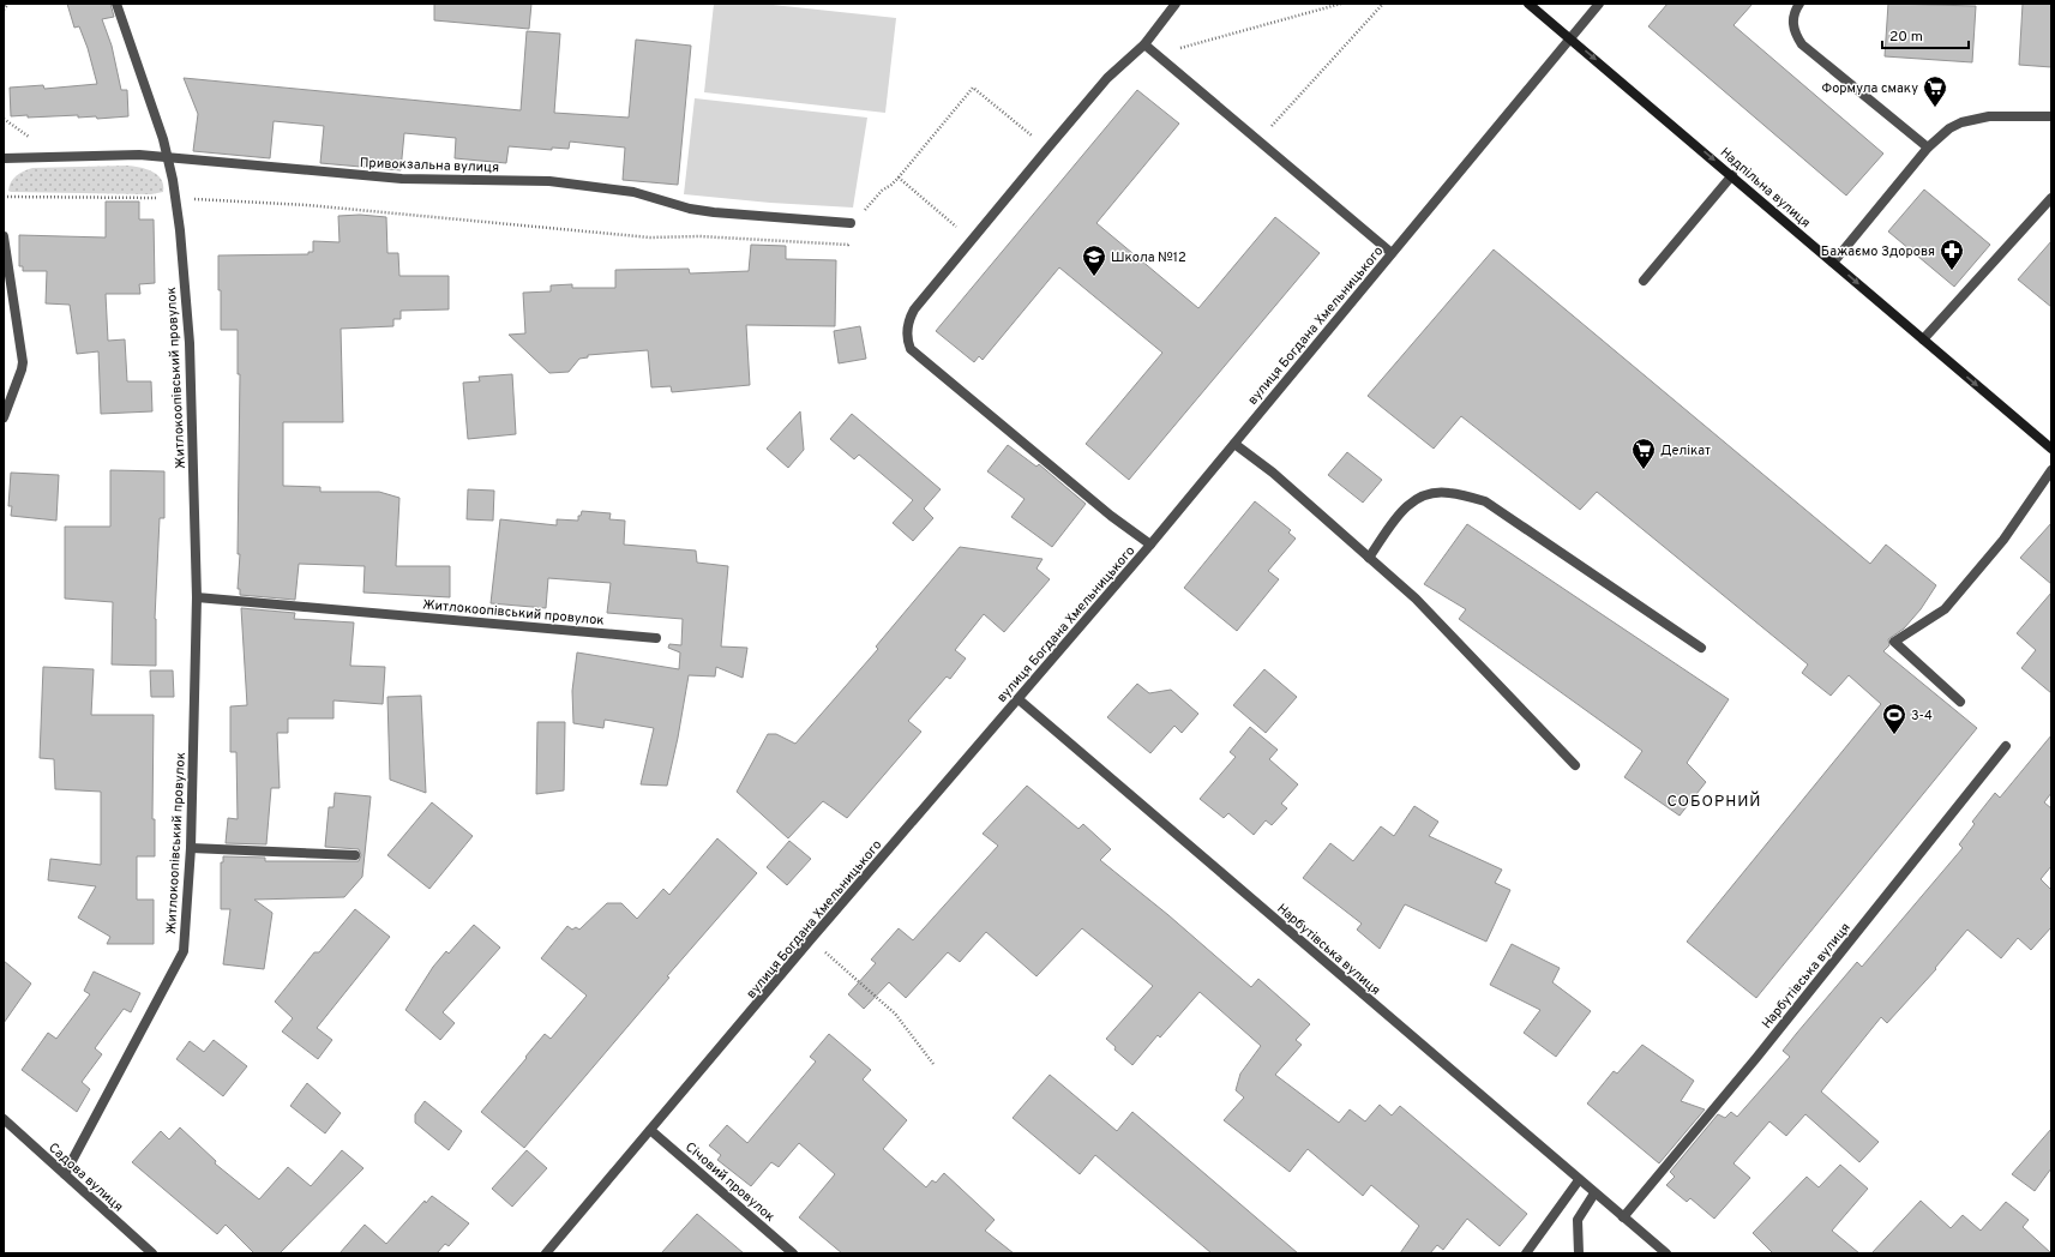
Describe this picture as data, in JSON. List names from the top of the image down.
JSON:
{
  "streets": {
    "main road": ["Надпільна вулиця"],
    "street": [
      "Привокзальна вулиця",
      "вулиця Богдана Хмельницького",
      "Житлокоопівський провулок",
      "Нарбутівська вулиця",
      "Садова вулиця",
      "Січовий провулок"
    ]
  },
  "crossings": [
    ["Привокзальна вулиця", "Житлокоопівський провулок"],
    ["Надпільна вулиця", "вулиця Богдана Хмельницького"],
    ["вулиця Богдана Хмельницького", "Нарбутівська вулиця"],
    ["вулиця Богдана Хмельницького", "Січовий провулок"],
    ["Житлокоопівський провулок", "Садова вулиця"]
  ],
  "one_way": ["Надпільна вулиця"],
  "districts": ["СОБОРНИЙ"],
  "places": {
    "supermarket": ["Формула смаку", "Делікат"],
    "pharmacy": ["Бажаємо Здоровя"],
    "school or university": ["Школа №12"],
    "sports": ["3-4"]
  },
  "scale_bar": "20 m"
}
